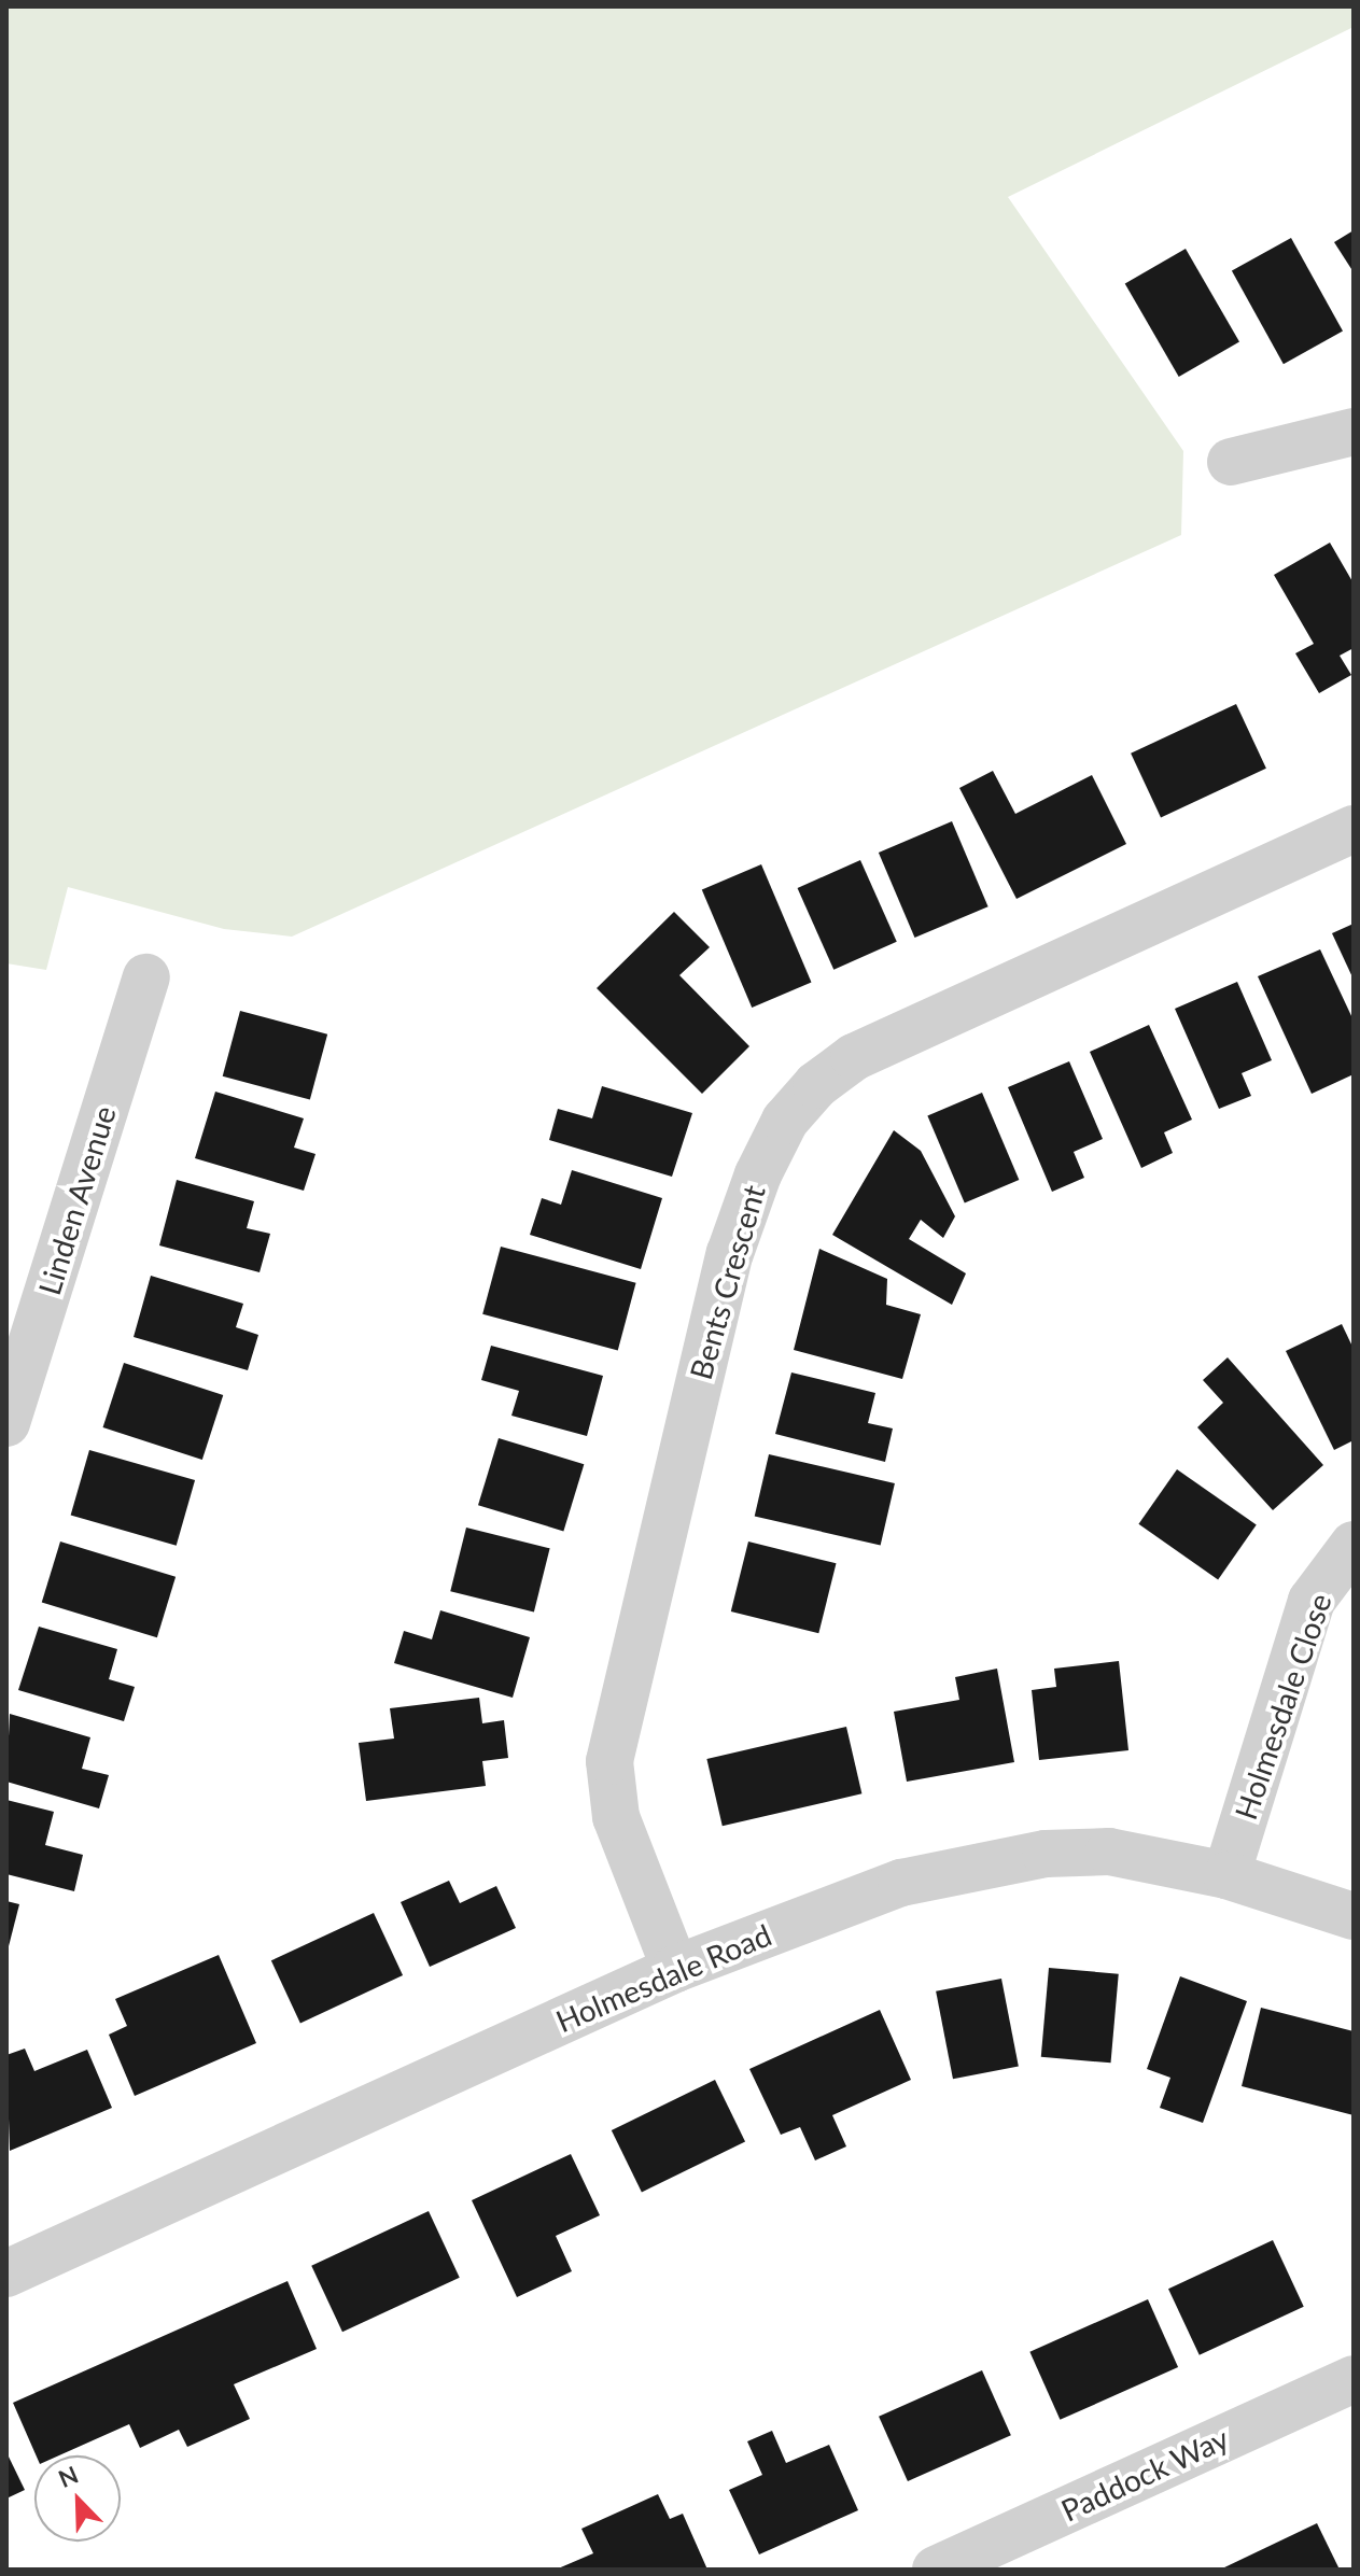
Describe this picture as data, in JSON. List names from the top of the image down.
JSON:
{
  "streets": {
    "street": [
      "Linden Avenue",
      "Bents Crescent",
      "Holmesdale Close",
      "Holmesdale Road",
      "Paddock Way"
    ]
  },
  "crossings": [
    ["Bents Crescent", "Holmesdale Road"],
    ["Holmesdale Close", "Holmesdale Road"]
  ],
  "north": "top left"
}
